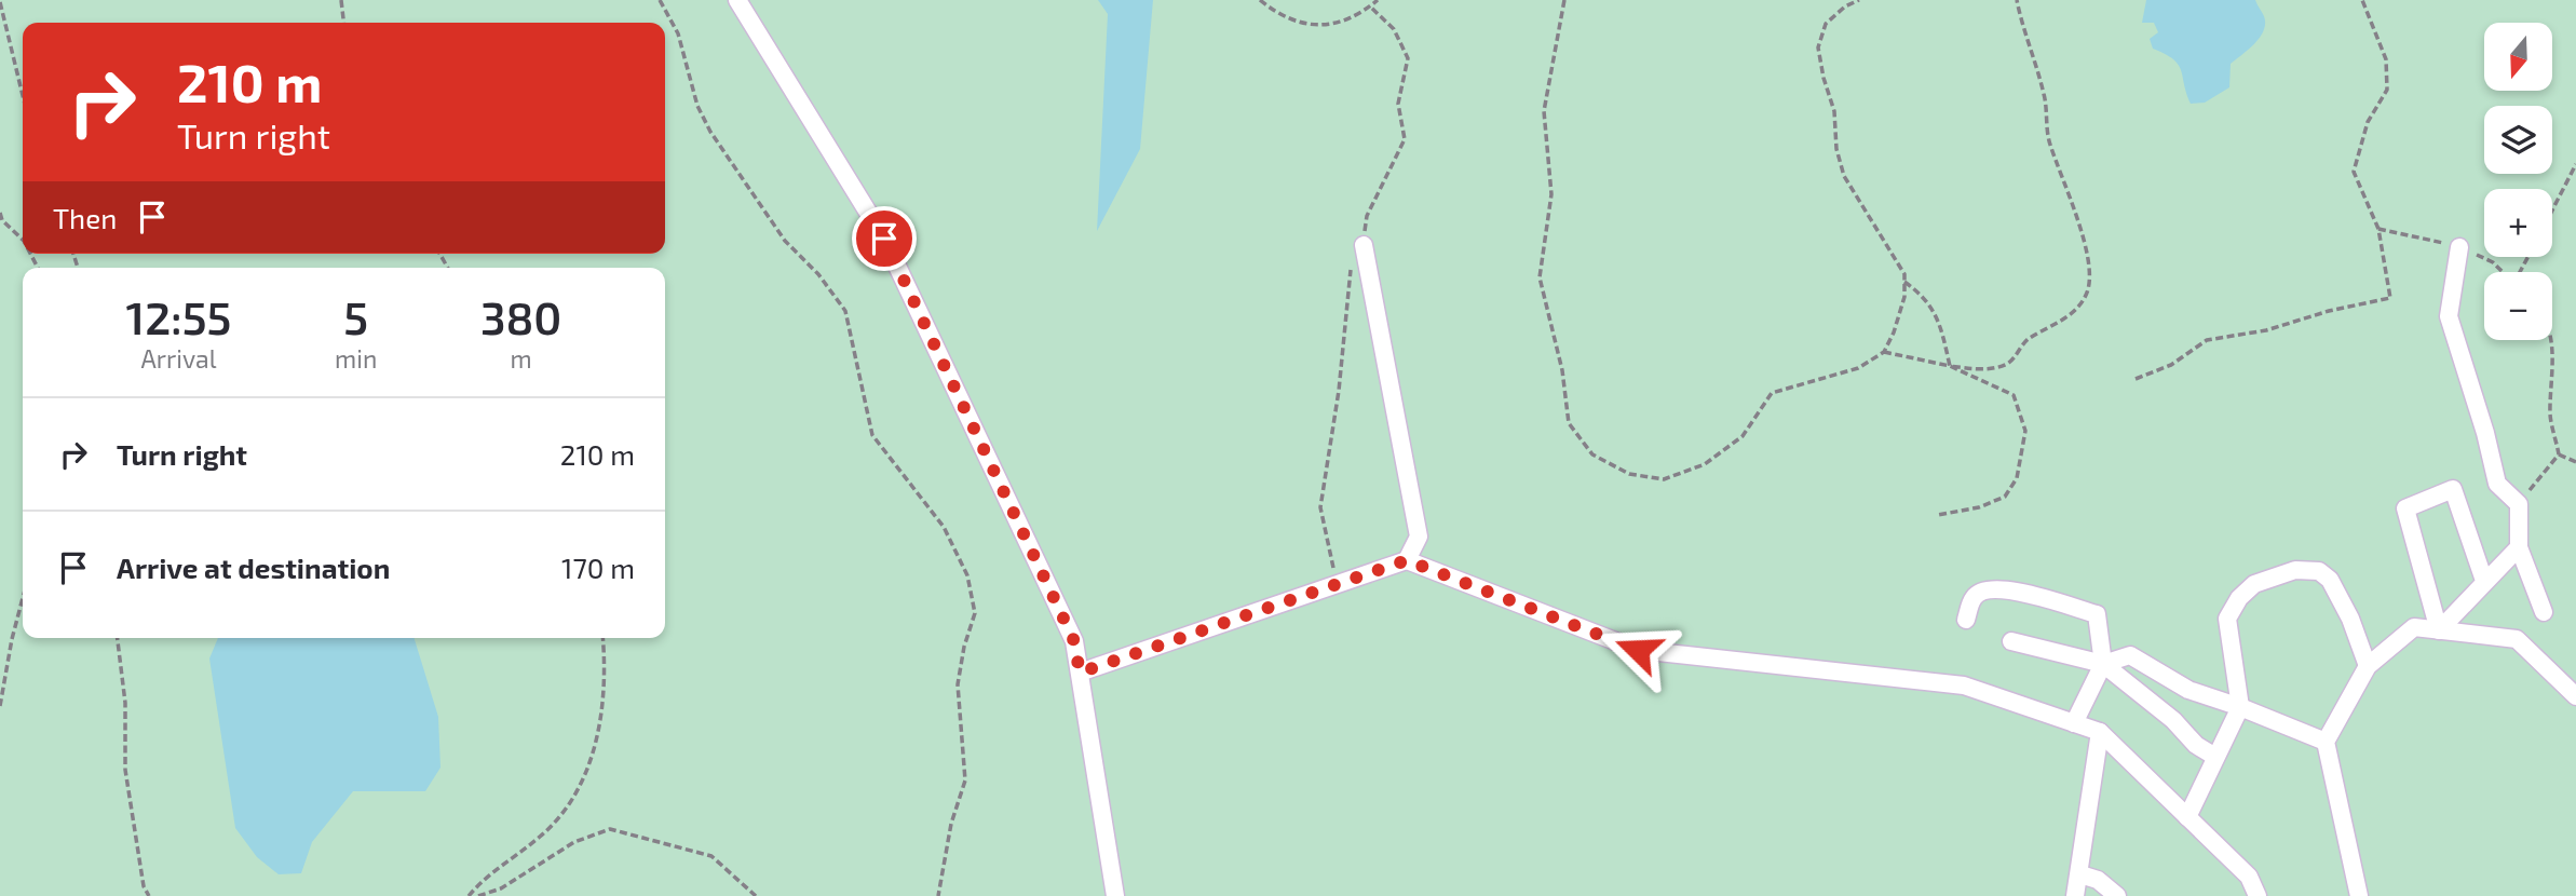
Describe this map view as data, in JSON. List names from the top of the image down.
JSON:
{
  "north": "bottom",
  "page": {
    "map_buttons": ["+", "−"],
    "turn": ["210 m", "Turn right"],
    "then": "Then",
    "eta": [
      "12:55",
      "Arrival",
      "5",
      "min",
      "380",
      "m"
    ],
    "list": [
      {
        "name": "Turn right",
        "value": "210 m"
      },
      {
        "name": "Arrive at destination",
        "value": "170 m"
      }
    ]
  }
}
